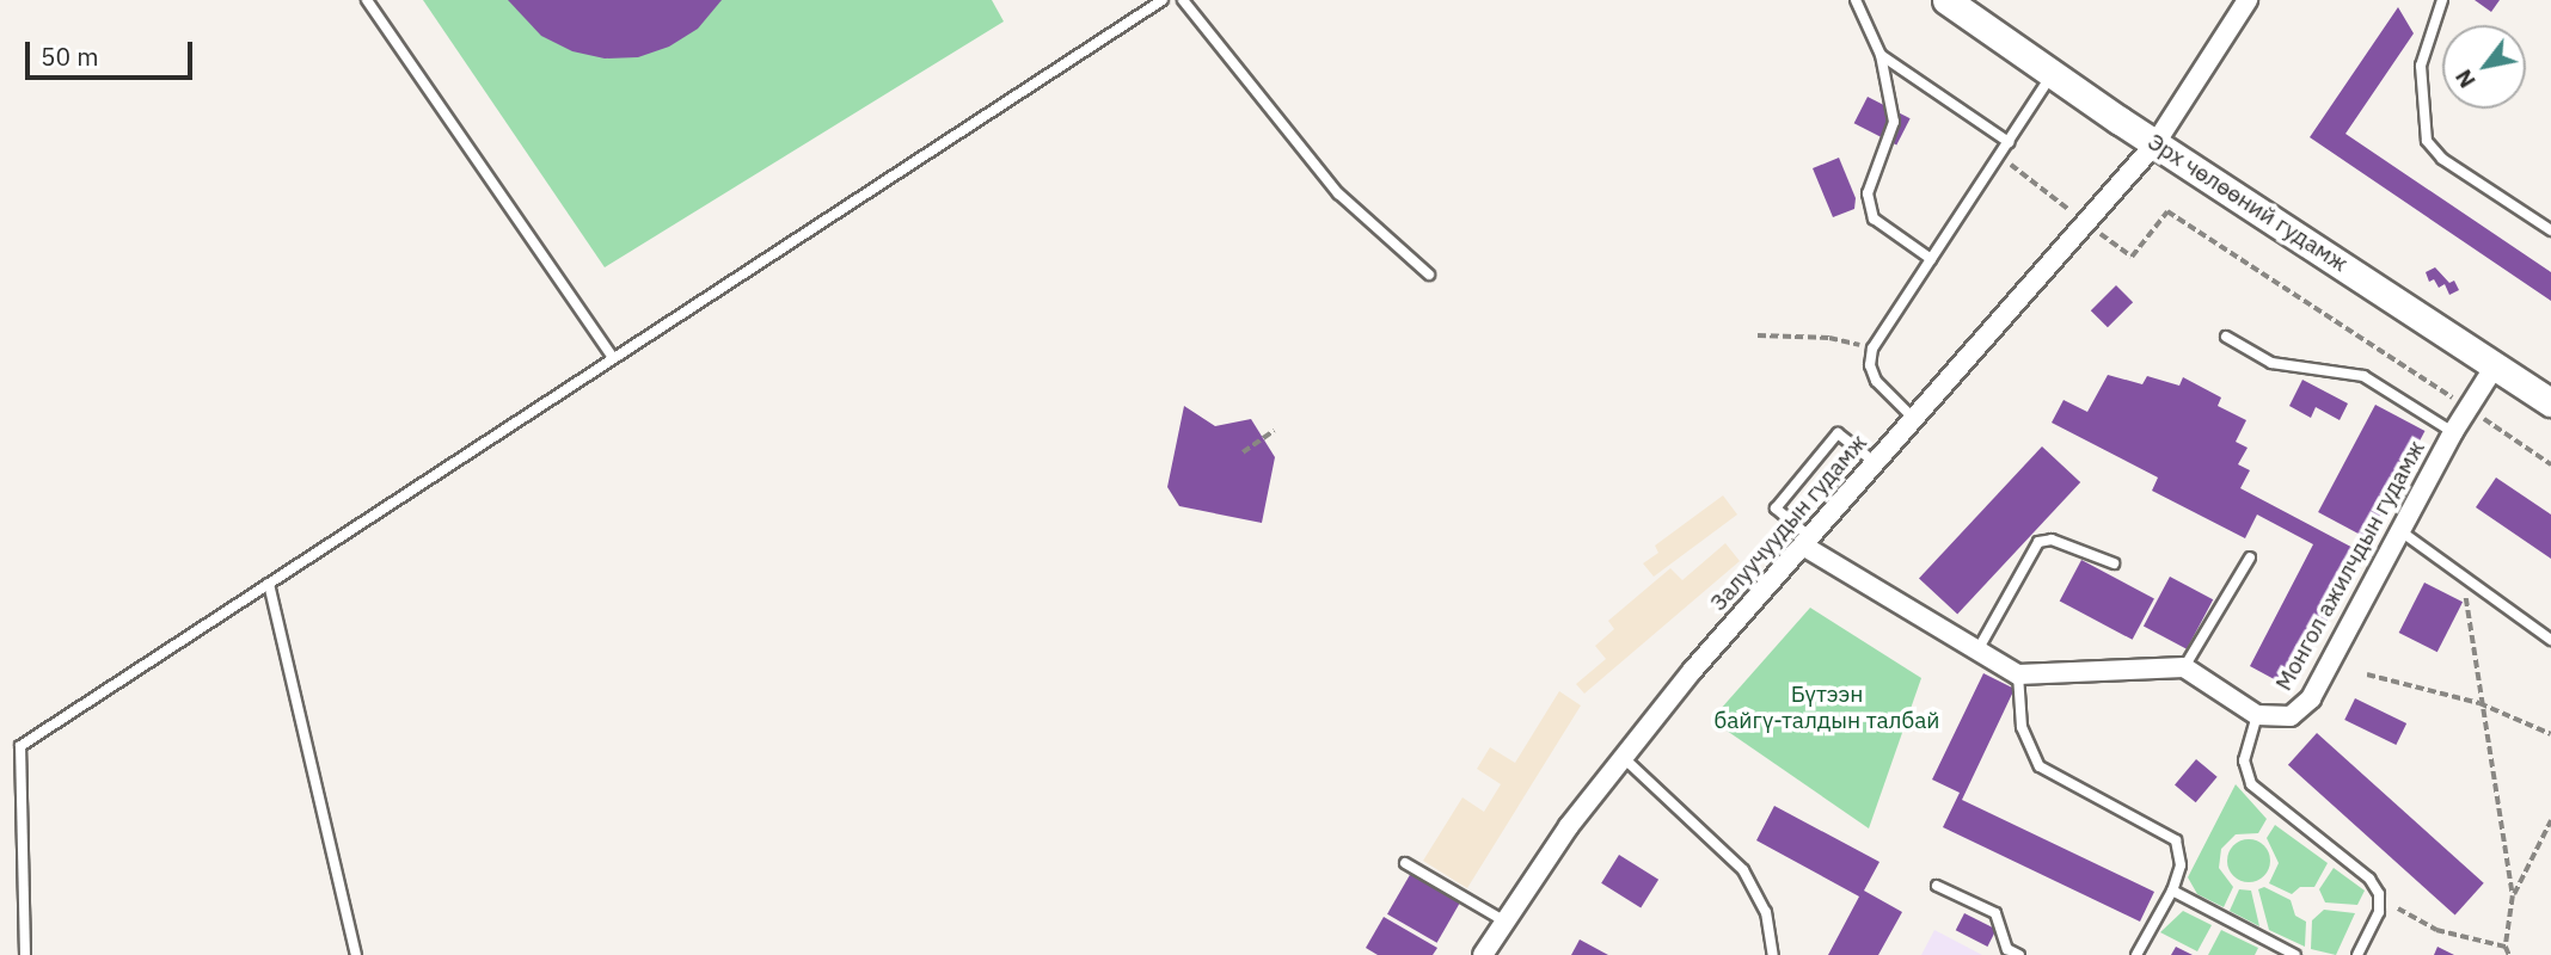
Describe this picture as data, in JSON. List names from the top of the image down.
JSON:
{
  "streets": {
    "main road": ["Эрх чөлөөний гудамж"],
    "street": ["Залуучуудын гудамж", "Монгол ажилчдын гудамж"]
  },
  "crossings": [
    ["Эрх чөлөөний гудамж", "Залуучуудын гудамж"],
    ["Эрх чөлөөний гудамж", "Монгол ажилчдын гудамж"]
  ],
  "parks": ["Бүтээн байгү-талдын талбай"],
  "scale_bar": "50 m",
  "north": "bottom left"
}
